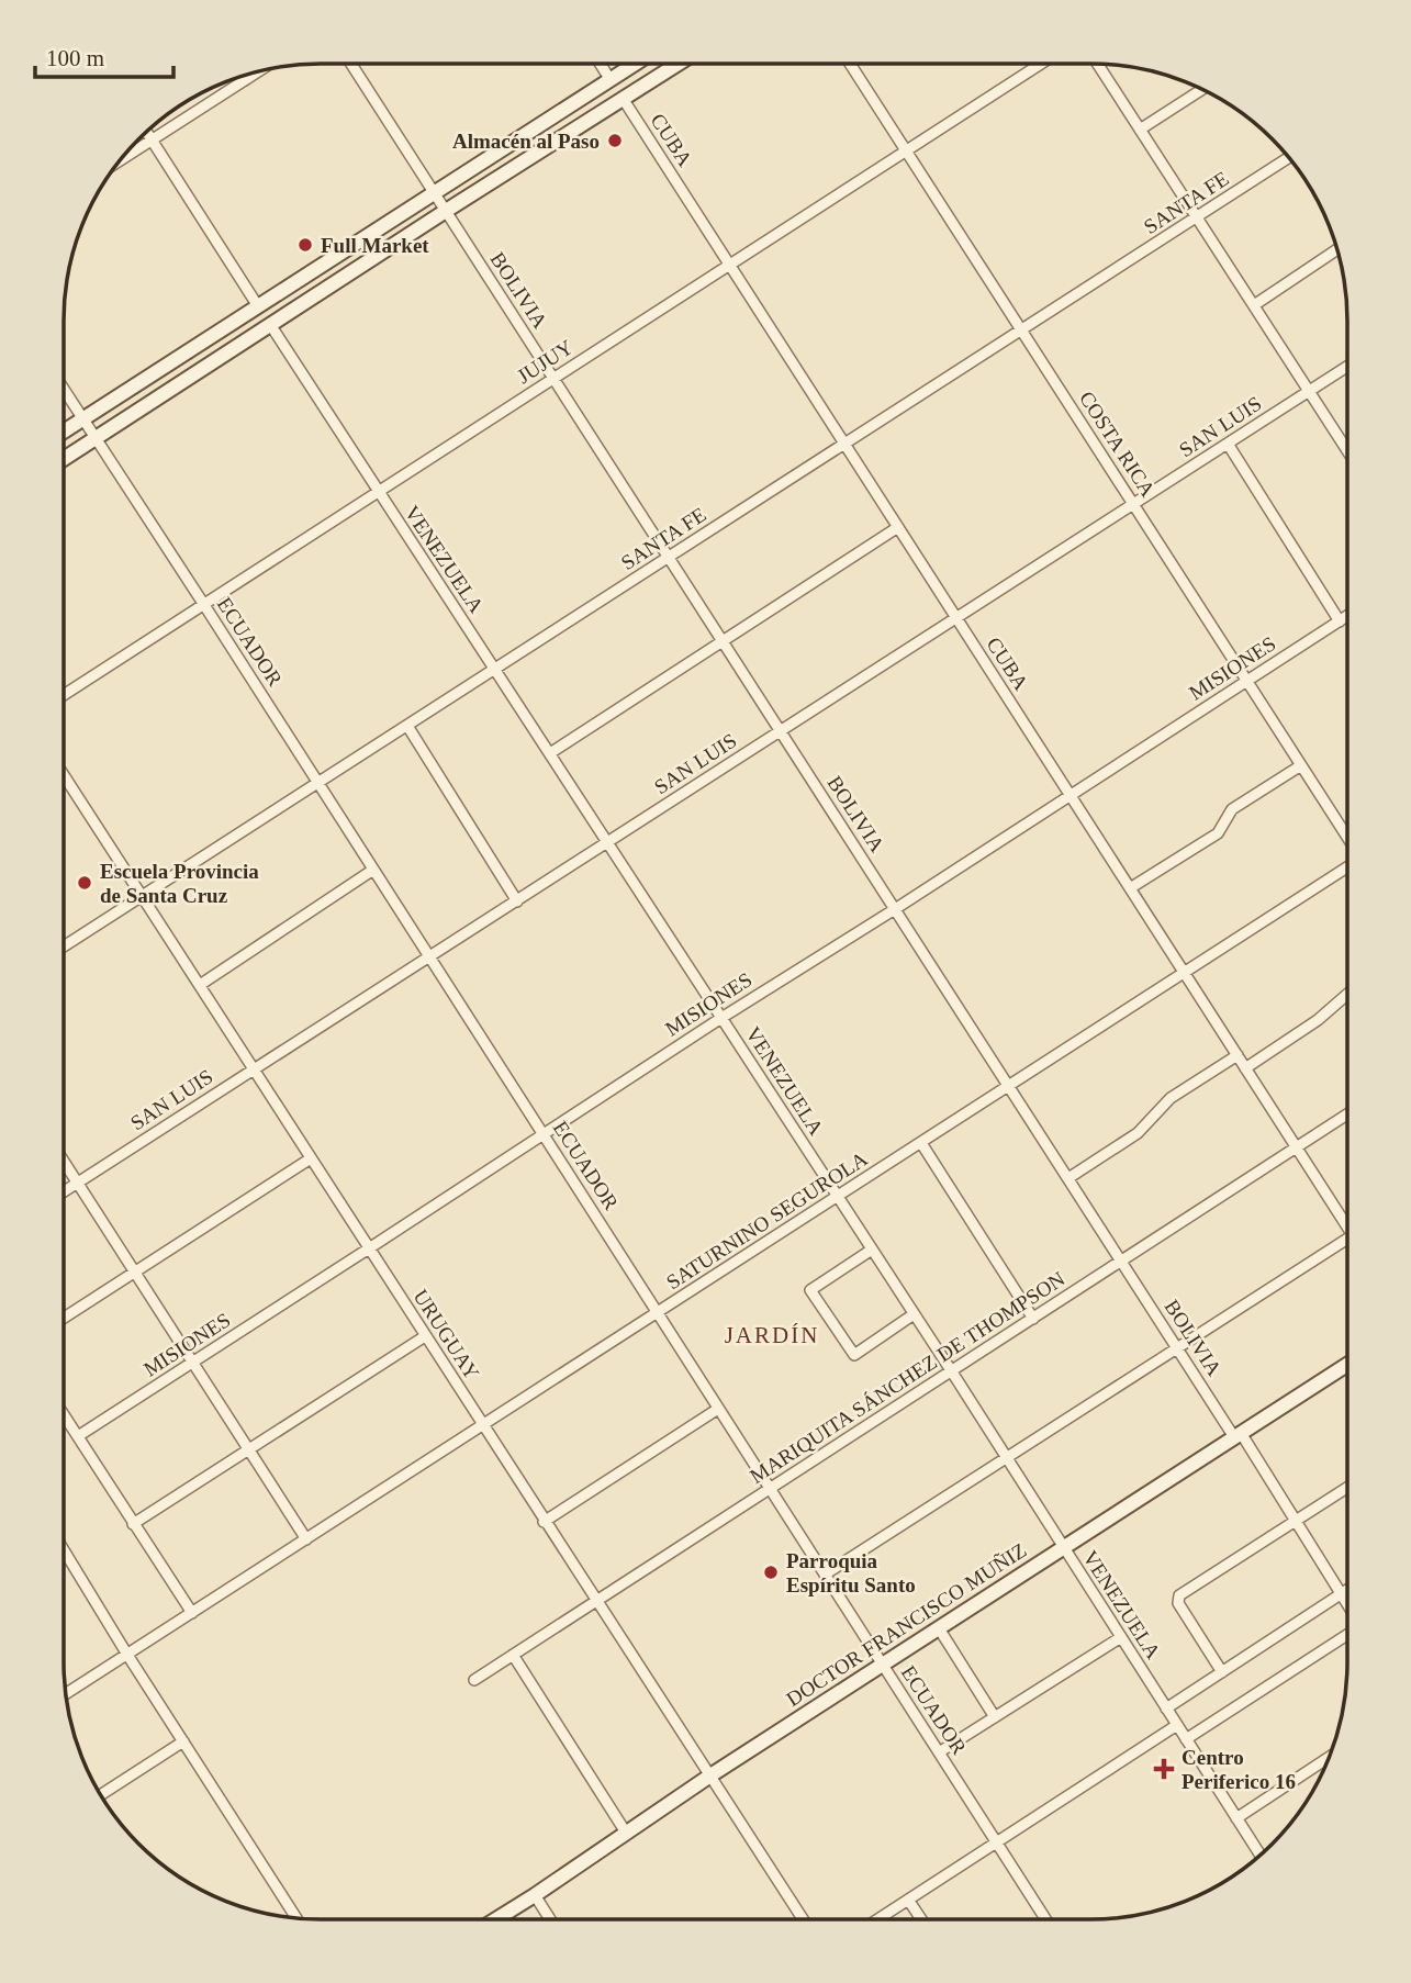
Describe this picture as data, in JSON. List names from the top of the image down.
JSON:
{
  "streets": {
    "main road": ["DOCTOR FRANCISCO MUÑIZ"],
    "street": [
      "CUBA",
      "SANTA FE",
      "BOLIVIA",
      "JUJUY",
      "SAN LUIS",
      "COSTA RICA",
      "VENEZUELA",
      "ECUADOR",
      "MISIONES",
      "SATURNINO SEGUROLA",
      "URUGUAY",
      "MARIQUITA SÁNCHEZ DE THOMPSON"
    ]
  },
  "crossings": [
    ["CUBA", "SANTA FE"],
    ["CUBA", "JUJUY"],
    ["CUBA", "SAN LUIS"],
    ["CUBA", "MISIONES"],
    ["CUBA", "SATURNINO SEGUROLA"],
    ["CUBA", "MARIQUITA SÁNCHEZ DE THOMPSON"],
    ["SANTA FE", "BOLIVIA"],
    ["SANTA FE", "COSTA RICA"],
    ["SANTA FE", "VENEZUELA"],
    ["SANTA FE", "ECUADOR"],
    ["SANTA FE", "URUGUAY"],
    ["BOLIVIA", "JUJUY"],
    ["BOLIVIA", "SAN LUIS"],
    ["BOLIVIA", "MISIONES"],
    ["BOLIVIA", "SATURNINO SEGUROLA"],
    ["BOLIVIA", "MARIQUITA SÁNCHEZ DE THOMPSON"],
    ["BOLIVIA", "DOCTOR FRANCISCO MUÑIZ"],
    ["JUJUY", "COSTA RICA"],
    ["JUJUY", "VENEZUELA"],
    ["JUJUY", "ECUADOR"],
    ["SAN LUIS", "COSTA RICA"],
    ["SAN LUIS", "VENEZUELA"],
    ["SAN LUIS", "ECUADOR"],
    ["SAN LUIS", "URUGUAY"],
    ["COSTA RICA", "MISIONES"],
    ["VENEZUELA", "MISIONES"],
    ["VENEZUELA", "SATURNINO SEGUROLA"],
    ["VENEZUELA", "MARIQUITA SÁNCHEZ DE THOMPSON"],
    ["VENEZUELA", "DOCTOR FRANCISCO MUÑIZ"],
    ["ECUADOR", "MISIONES"],
    ["ECUADOR", "SATURNINO SEGUROLA"],
    ["ECUADOR", "MARIQUITA SÁNCHEZ DE THOMPSON"],
    ["ECUADOR", "DOCTOR FRANCISCO MUÑIZ"],
    ["MISIONES", "URUGUAY"],
    ["SATURNINO SEGUROLA", "URUGUAY"],
    ["URUGUAY", "MARIQUITA SÁNCHEZ DE THOMPSON"],
    ["URUGUAY", "DOCTOR FRANCISCO MUÑIZ"]
  ],
  "districts": ["JARDÍN"],
  "places": {
    "other": [
      "Almacén al Paso",
      "Full Market",
      "Escuela Provincia de Santa Cruz",
      "Parroquia Espíritu Santo"
    ],
    "health": ["Centro Periferico 16"]
  },
  "scale_bar": "100 m"
}
